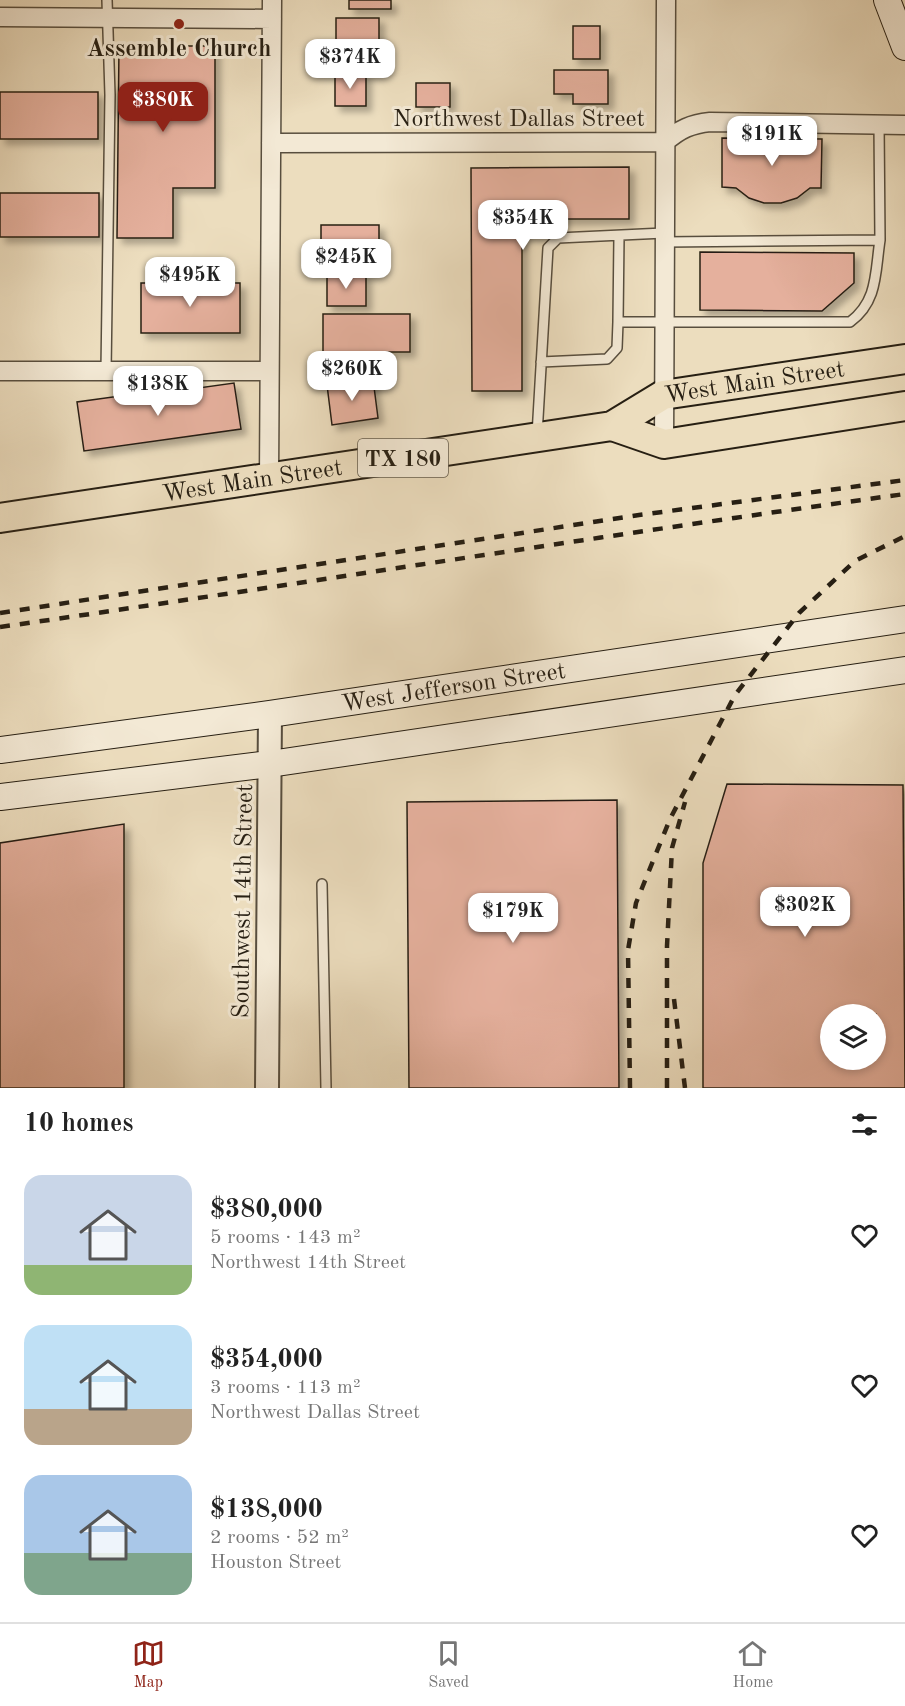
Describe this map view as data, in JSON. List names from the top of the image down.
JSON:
{
  "streets": {
    "main road": ["West Main Street", "TX 180", "West Jefferson Street"],
    "street": ["Northwest Dallas Street", "Southwest 14th Street"]
  },
  "crossings": [
    ["West Jefferson Street", "Southwest 14th Street"]
  ],
  "places": ["Assemble Church"],
  "page": {
    "price": [
      "$374K",
      "$380K",
      "$191K",
      "$354K",
      "$245K",
      "$495K",
      "$260K",
      "$138K",
      "$302K",
      "$179K"
    ],
    "heading": "10 homes",
    "list": [
      {
        "name": "$380,000",
        "note": "5 rooms · 143 m² · Northwest 14th Street"
      },
      {
        "name": "$354,000",
        "note": "3 rooms · 113 m² · Northwest Dallas Street"
      },
      {
        "name": "$138,000",
        "note": "2 rooms · 52 m² · Houston Street"
      }
    ],
    "tabs": ["Map", "Saved", "Home"]
  }
}
